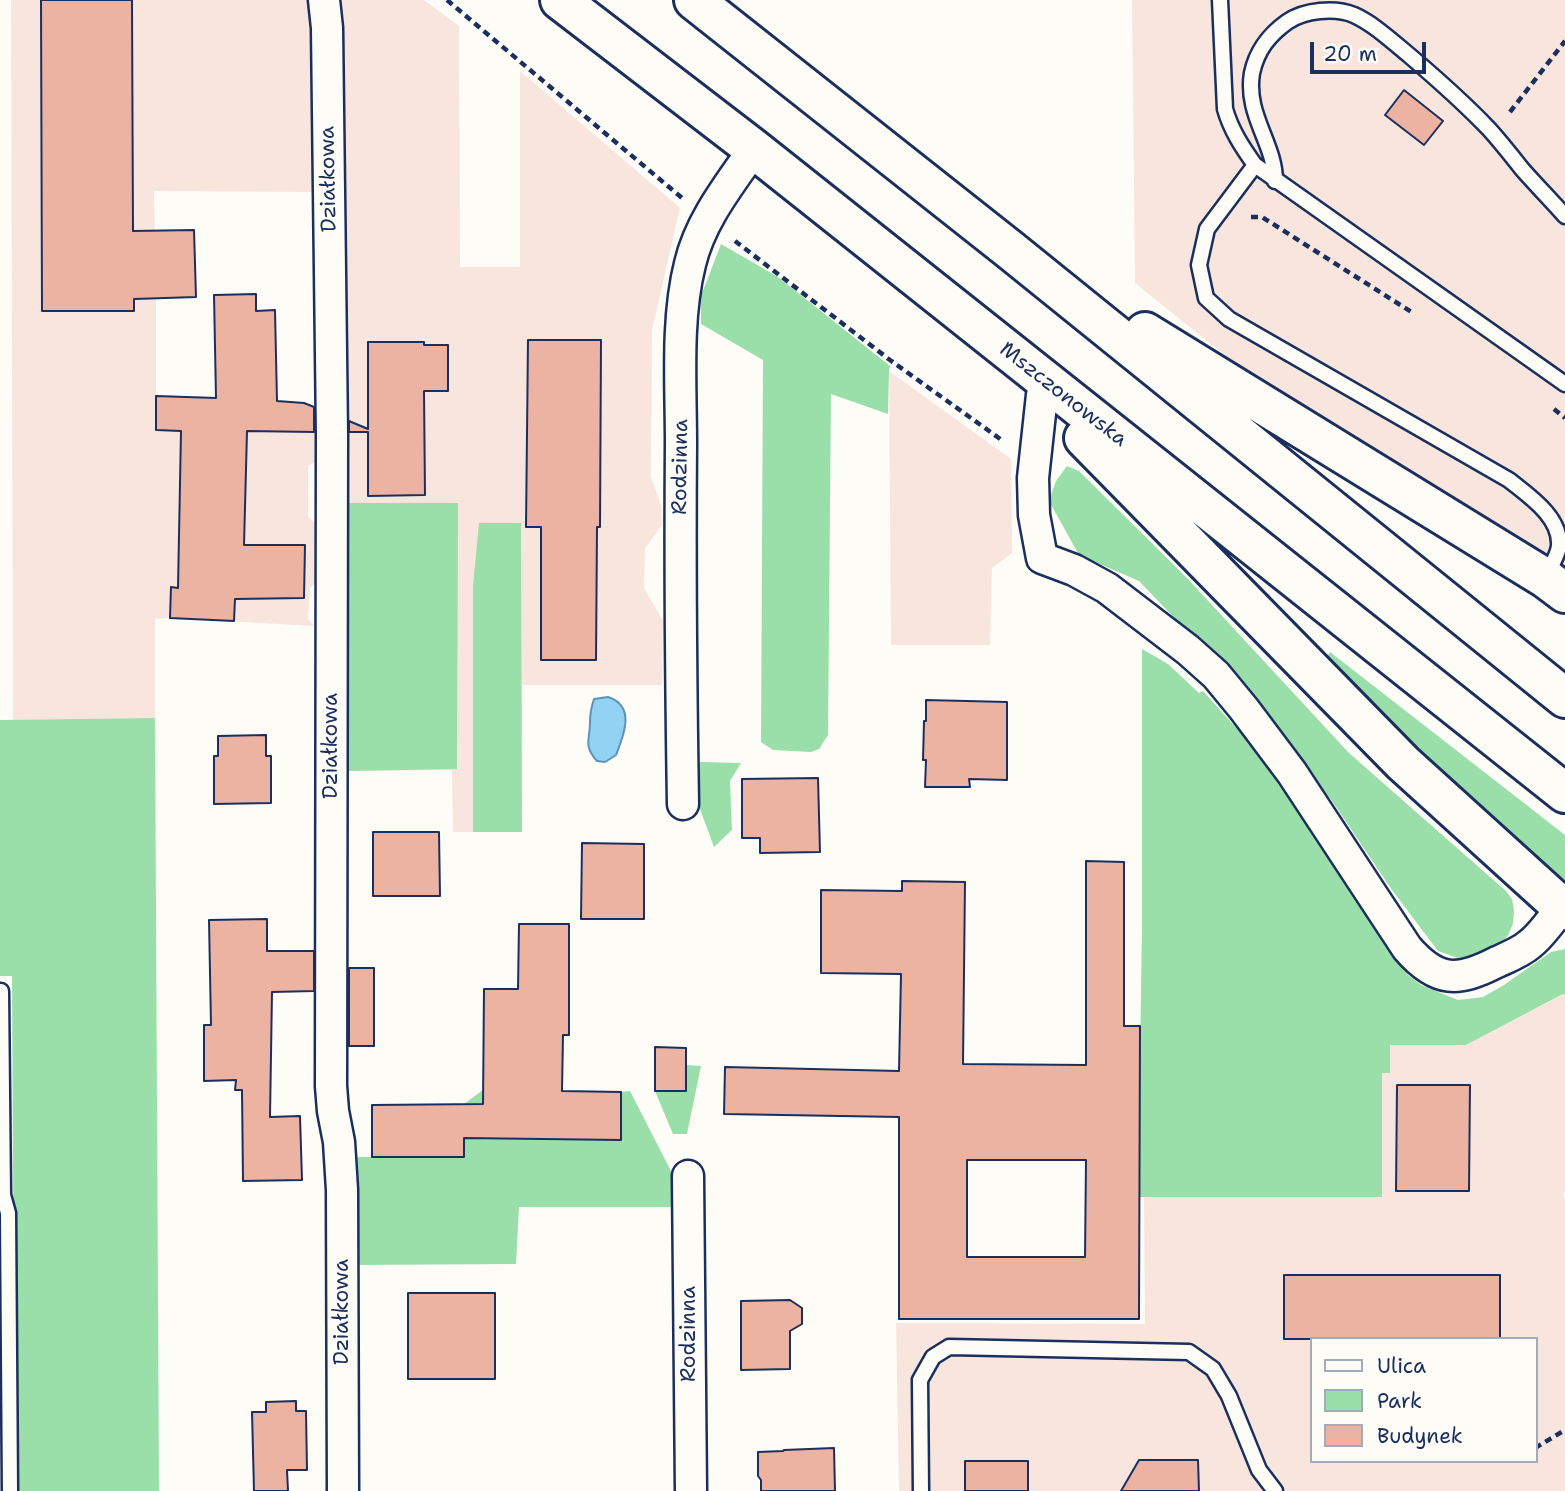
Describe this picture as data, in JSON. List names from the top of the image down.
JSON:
{
  "streets": {
    "main road": ["Mszczonowska"],
    "street": ["Działkowa", "Rodzinna"]
  },
  "crossings": [
    ["Mszczonowska", "Rodzinna"]
  ],
  "legend": ["Ulica", "Park", "Budynek"],
  "scale_bar": "20 m"
}
